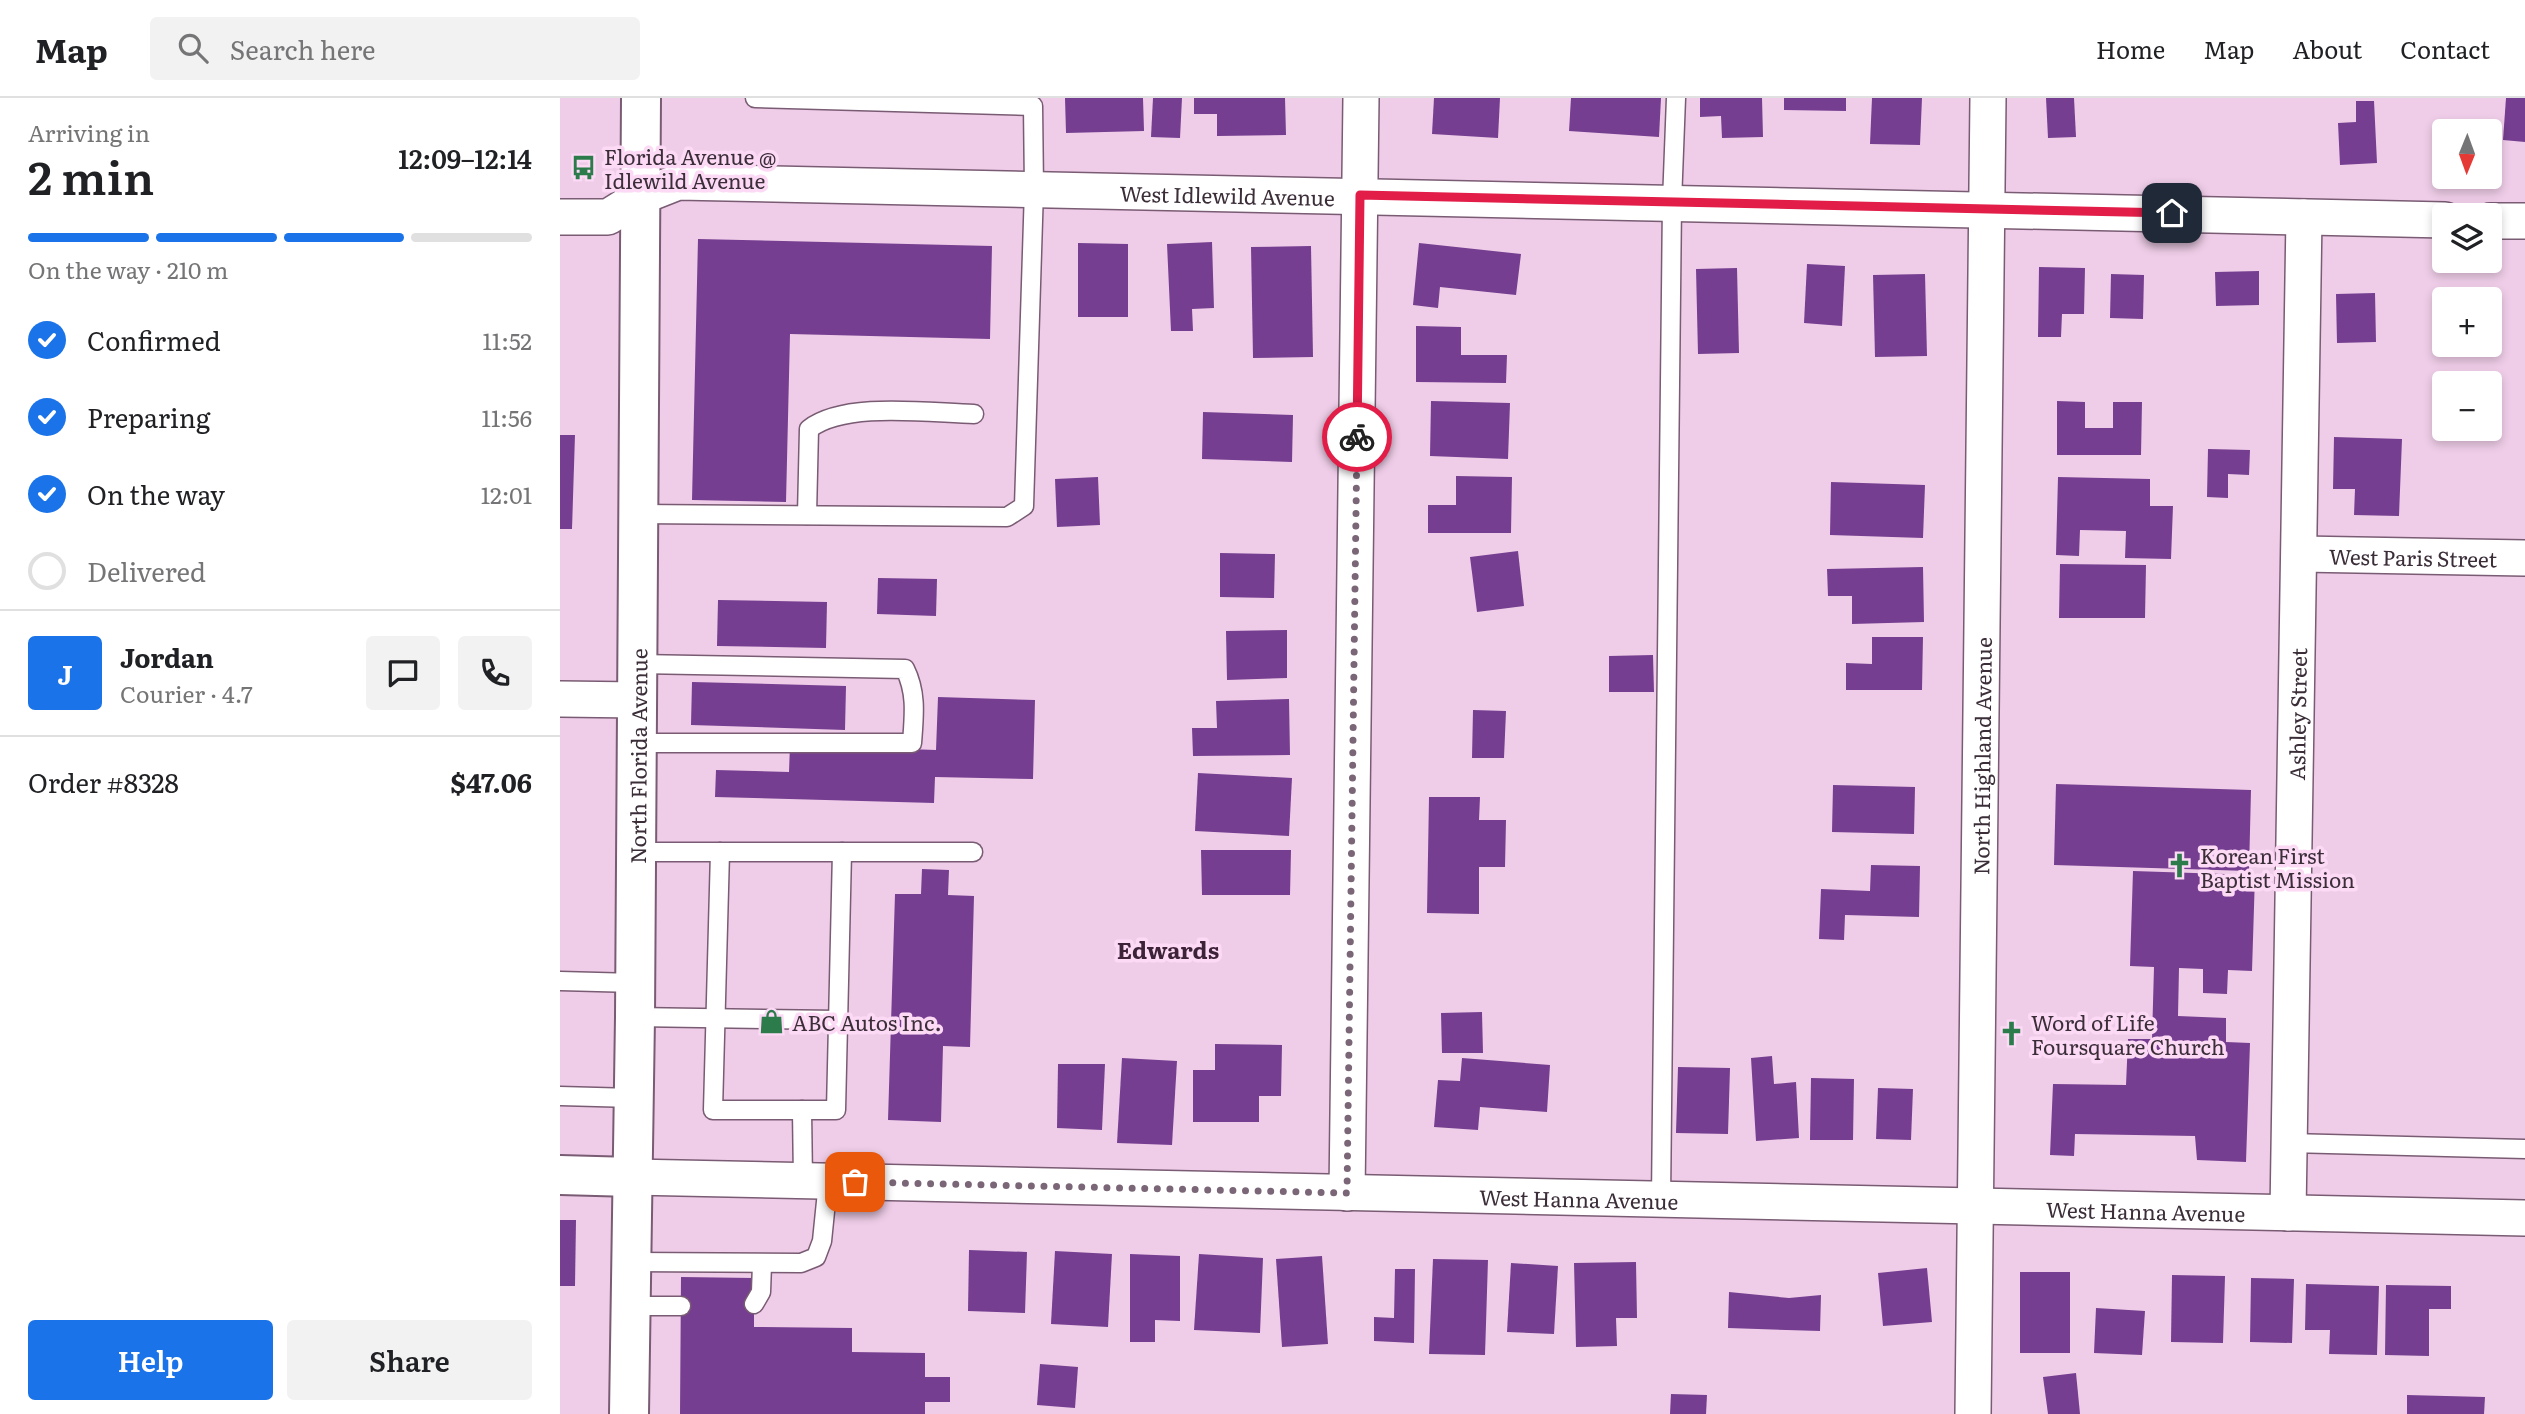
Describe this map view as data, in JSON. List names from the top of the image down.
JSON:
{
  "streets": {
    "main road": ["North Florida Avenue"],
    "street": [
      "West Idlewild Avenue",
      "West Paris Street",
      "Ashley Street",
      "North Highland Avenue",
      "West Hanna Avenue"
    ]
  },
  "crossings": [
    ["West Idlewild Avenue", "Ashley Street"],
    ["West Idlewild Avenue", "North Florida Avenue"],
    ["West Idlewild Avenue", "North Highland Avenue"],
    ["West Paris Street", "Ashley Street"],
    ["Ashley Street", "West Hanna Avenue"],
    ["North Florida Avenue", "West Hanna Avenue"],
    ["North Highland Avenue", "West Hanna Avenue"]
  ],
  "districts": ["Edwards"],
  "places": {
    "bus stop": ["Florida Avenue @ Idlewild Avenue"],
    "church": ["Korean First Baptist Mission", "Word of Life Foursquare Church"],
    "shop": ["ABC Autos Inc."]
  },
  "north": "bottom",
  "page": {
    "header": "Map",
    "search": "Search here",
    "nav": [
      "Home",
      "Map",
      "About",
      "Contact"
    ],
    "heading": ["2 min", "Arriving in", "12:09–12:14"],
    "panel": [
      "Jordan",
      "Courier · 4.7",
      "Order #8328",
      "$47.06"
    ],
    "map_buttons": ["+", "−"],
    "bar": "On the way · 210 m",
    "list": [
      ["Confirmed", "11:52"],
      ["Preparing", "11:56"],
      ["On the way", "12:01"],
      "Delivered"
    ],
    "round": "J",
    "buttons": ["Help", "Share"]
  }
}
